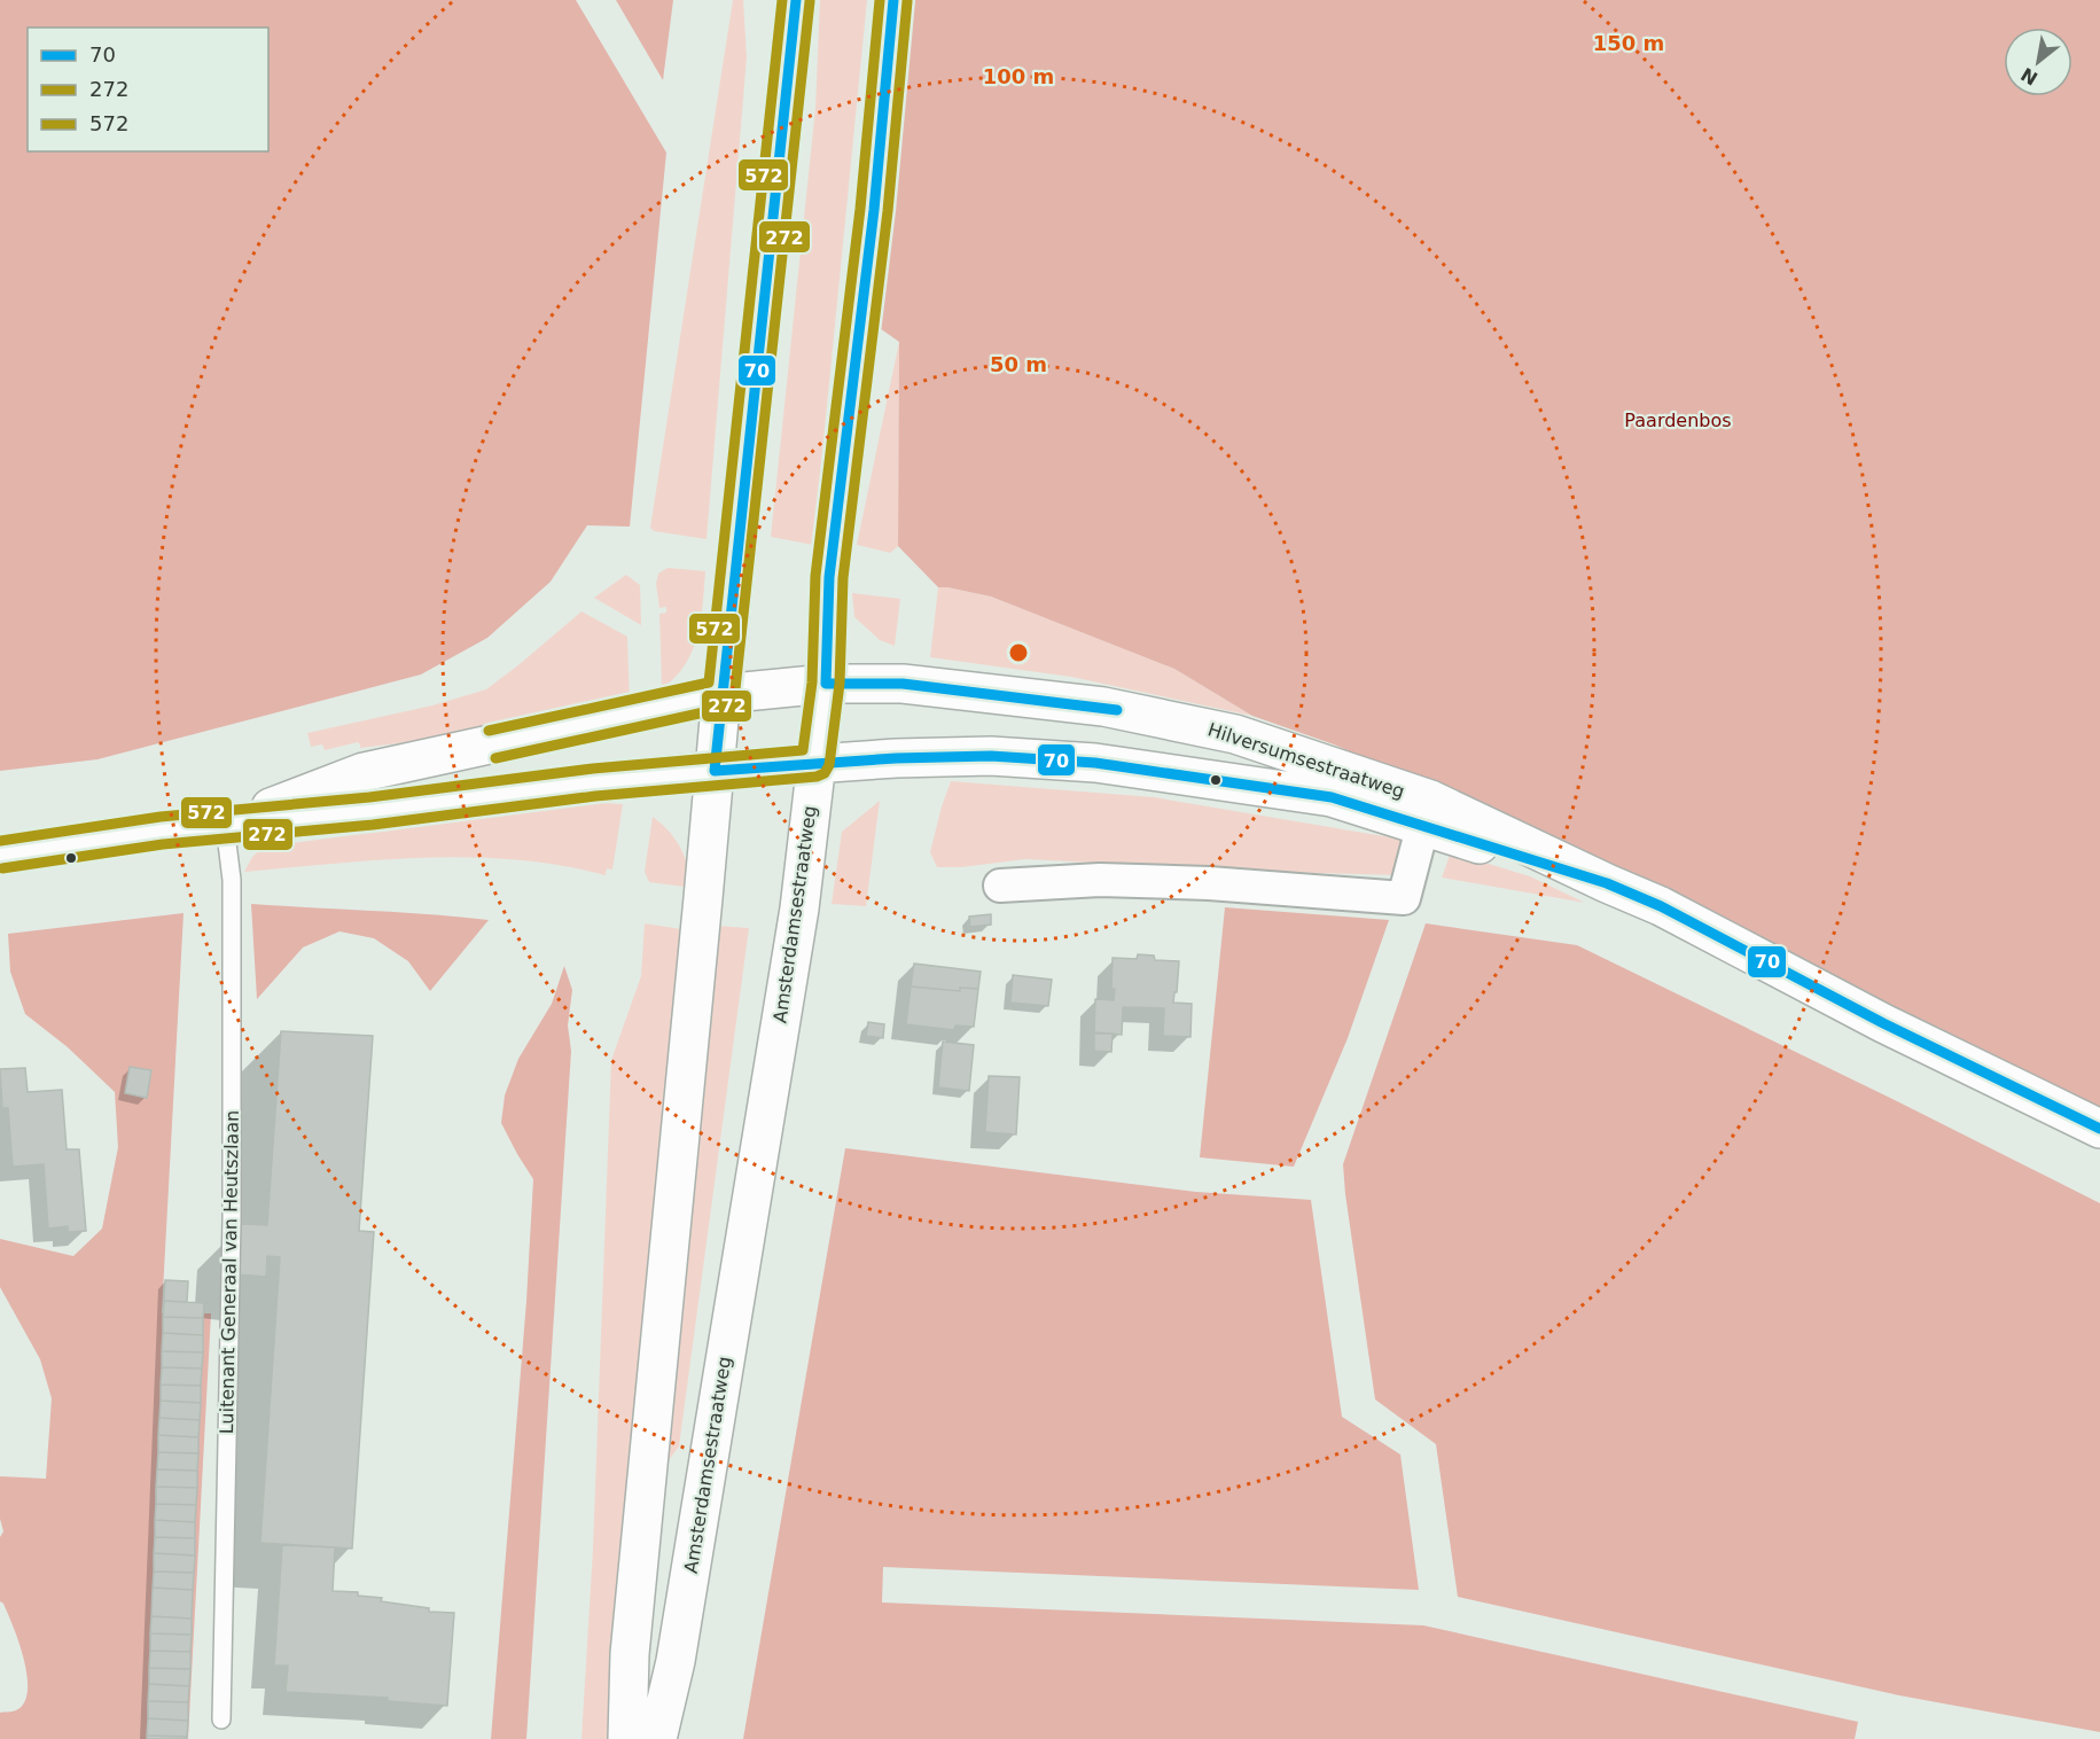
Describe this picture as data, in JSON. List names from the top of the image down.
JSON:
{
  "streets": {
    "main road": ["Hilversumsestraatweg", "Amsterdamsestraatweg"],
    "lane": ["Luitenant Generaal van Heutszlaan"]
  },
  "crossings": [
    ["Hilversumsestraatweg", "Amsterdamsestraatweg"]
  ],
  "parks": ["Paardenbos"],
  "lines": ["transit line 70", "transit line 572", "transit line 272"],
  "legend": ["70", "272", "572"],
  "north": "bottom left",
  "rings": ["150 m", "100 m", "50 m"]
}
